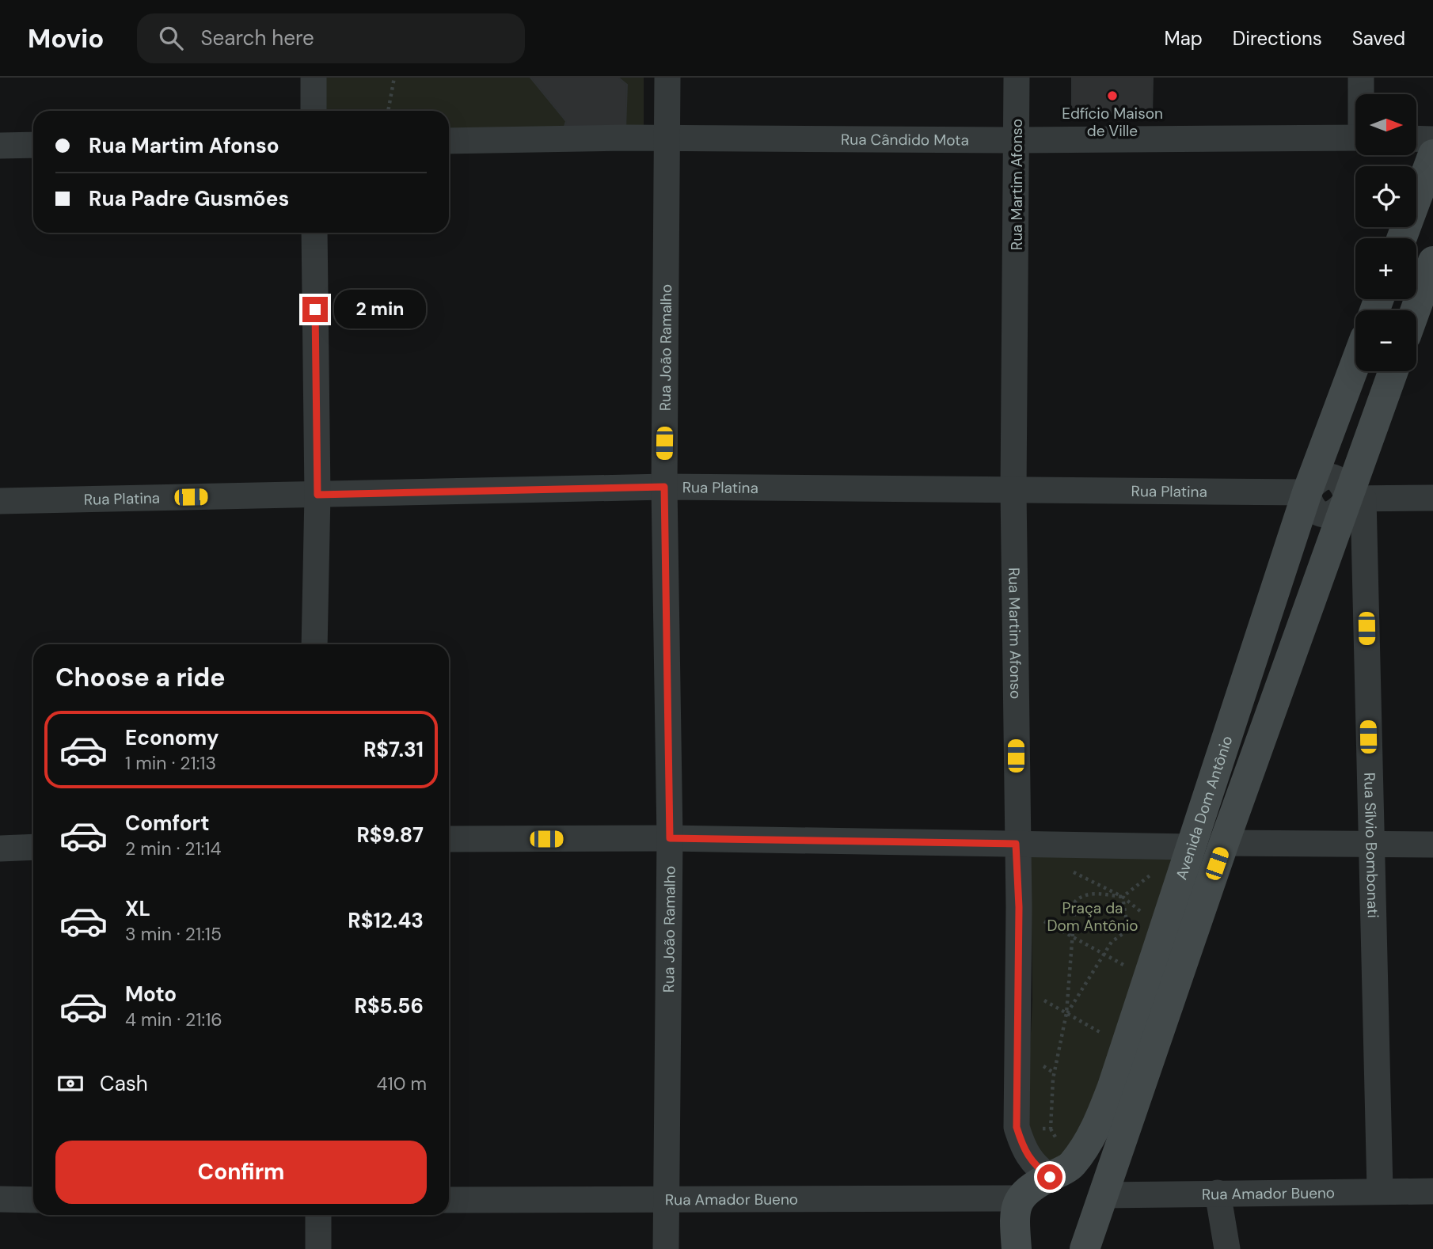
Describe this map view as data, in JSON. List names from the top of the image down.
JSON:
{
  "streets": {
    "main road": ["Avenida Dom Antônio"],
    "street": [
      "Rua Cândido Mota",
      "Rua Martim Afonso",
      "Rua João Ramalho",
      "Rua Platina",
      "Rua Sílvio Bombonati",
      "Rua Amador Bueno"
    ]
  },
  "crossings": [
    ["Rua Cândido Mota", "Rua Martim Afonso"],
    ["Rua Cândido Mota", "Rua João Ramalho"],
    ["Rua Martim Afonso", "Rua Platina"],
    ["Rua Martim Afonso", "Avenida Dom Antônio"],
    ["Rua João Ramalho", "Rua Platina"],
    ["Rua João Ramalho", "Rua Amador Bueno"],
    ["Rua Platina", "Avenida Dom Antônio"],
    ["Avenida Dom Antônio", "Rua Sílvio Bombonati"],
    ["Avenida Dom Antônio", "Rua Amador Bueno"],
    ["Rua Sílvio Bombonati", "Rua Amador Bueno"]
  ],
  "parks": ["Praça da Dom Antônio"],
  "places": ["Edfício Maison de Ville"],
  "north": "right",
  "page": {
    "header": "Movio",
    "search": "Search here",
    "nav": ["Map", "Directions", "Saved"],
    "map_buttons": ["+", "−"],
    "banner": ["Rua Martim Afonso", "Rua Padre Gusmões"],
    "bubble": "2 min",
    "heading": "Choose a ride",
    "list": [
      {
        "name": "Economy",
        "note": "1 min · 21:13",
        "value": "R$7.31"
      },
      {
        "name": "Comfort",
        "note": "2 min · 21:14",
        "value": "R$9.87"
      },
      {
        "name": "XL",
        "note": "3 min · 21:15",
        "value": "R$12.43"
      },
      {
        "name": "Moto",
        "note": "4 min · 21:16",
        "value": "R$5.56"
      }
    ],
    "pay": ["Cash", "410 m"],
    "buttons": "Confirm"
  }
}
